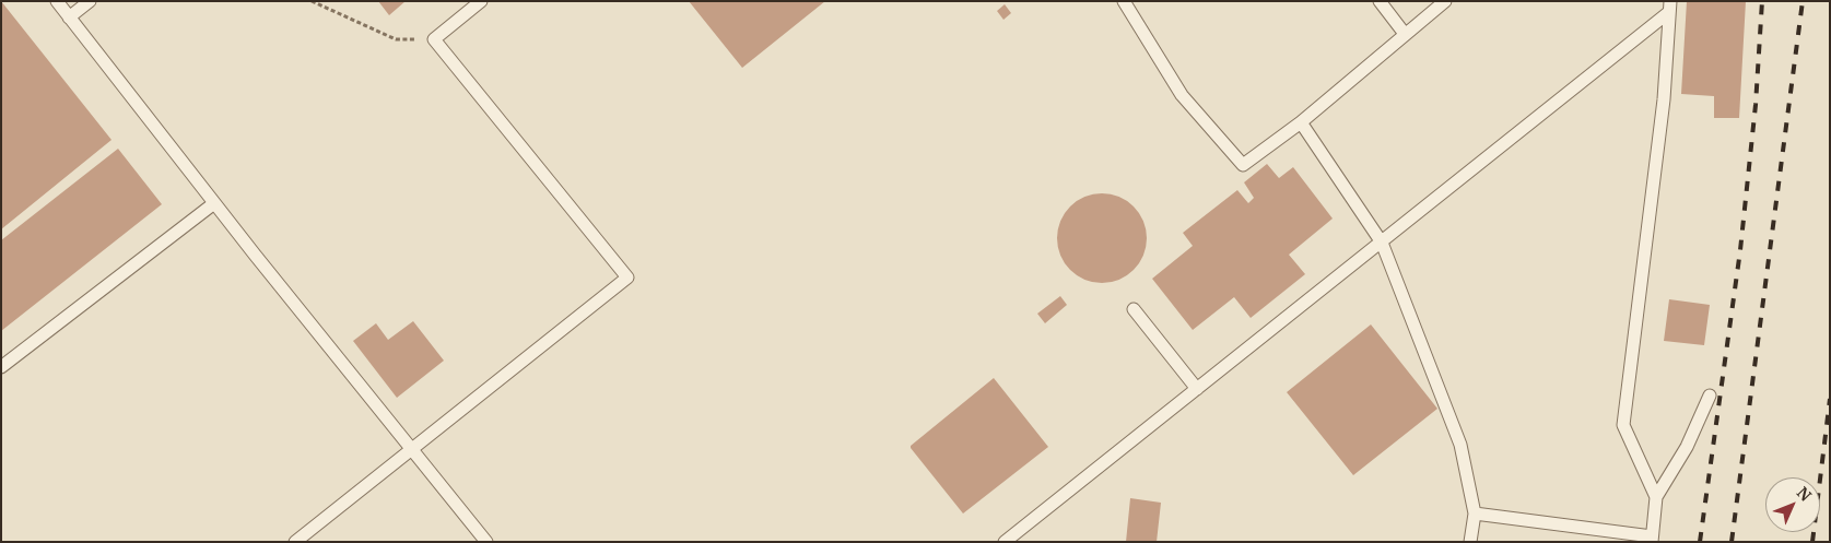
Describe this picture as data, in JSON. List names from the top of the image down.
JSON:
{
  "north": "top right"
}
